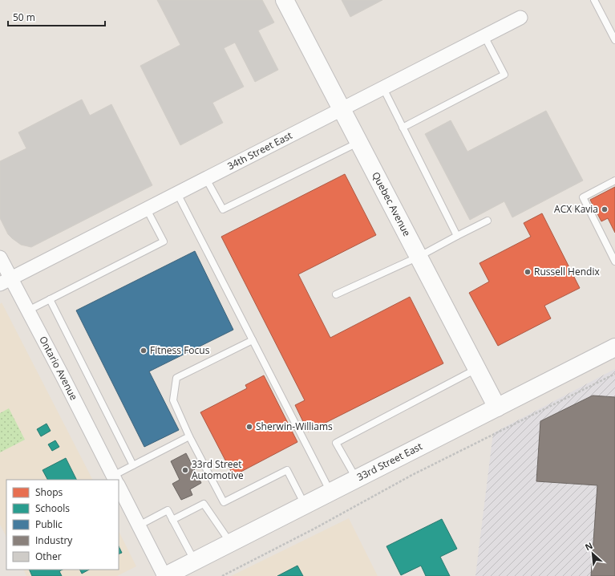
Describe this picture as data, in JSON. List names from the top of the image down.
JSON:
{
  "streets": {
    "main road": ["Quebec Avenue", "33rd Street East"],
    "street": ["34th Street East", "Ontario Avenue"]
  },
  "crossings": [
    ["34th Street East", "Quebec Avenue"],
    ["34th Street East", "Ontario Avenue"],
    ["Quebec Avenue", "33rd Street East"],
    ["Ontario Avenue", "33rd Street East"]
  ],
  "places": [
    "ACX Kavia",
    "Russell Hendix",
    "Fitness Focus",
    "Sherwin-Williams",
    "33rd Street Automotive"
  ],
  "legend": [
    "Shops",
    "Schools",
    "Public",
    "Industry",
    "Other"
  ],
  "scale_bar": "50 m",
  "north": "top left"
}
